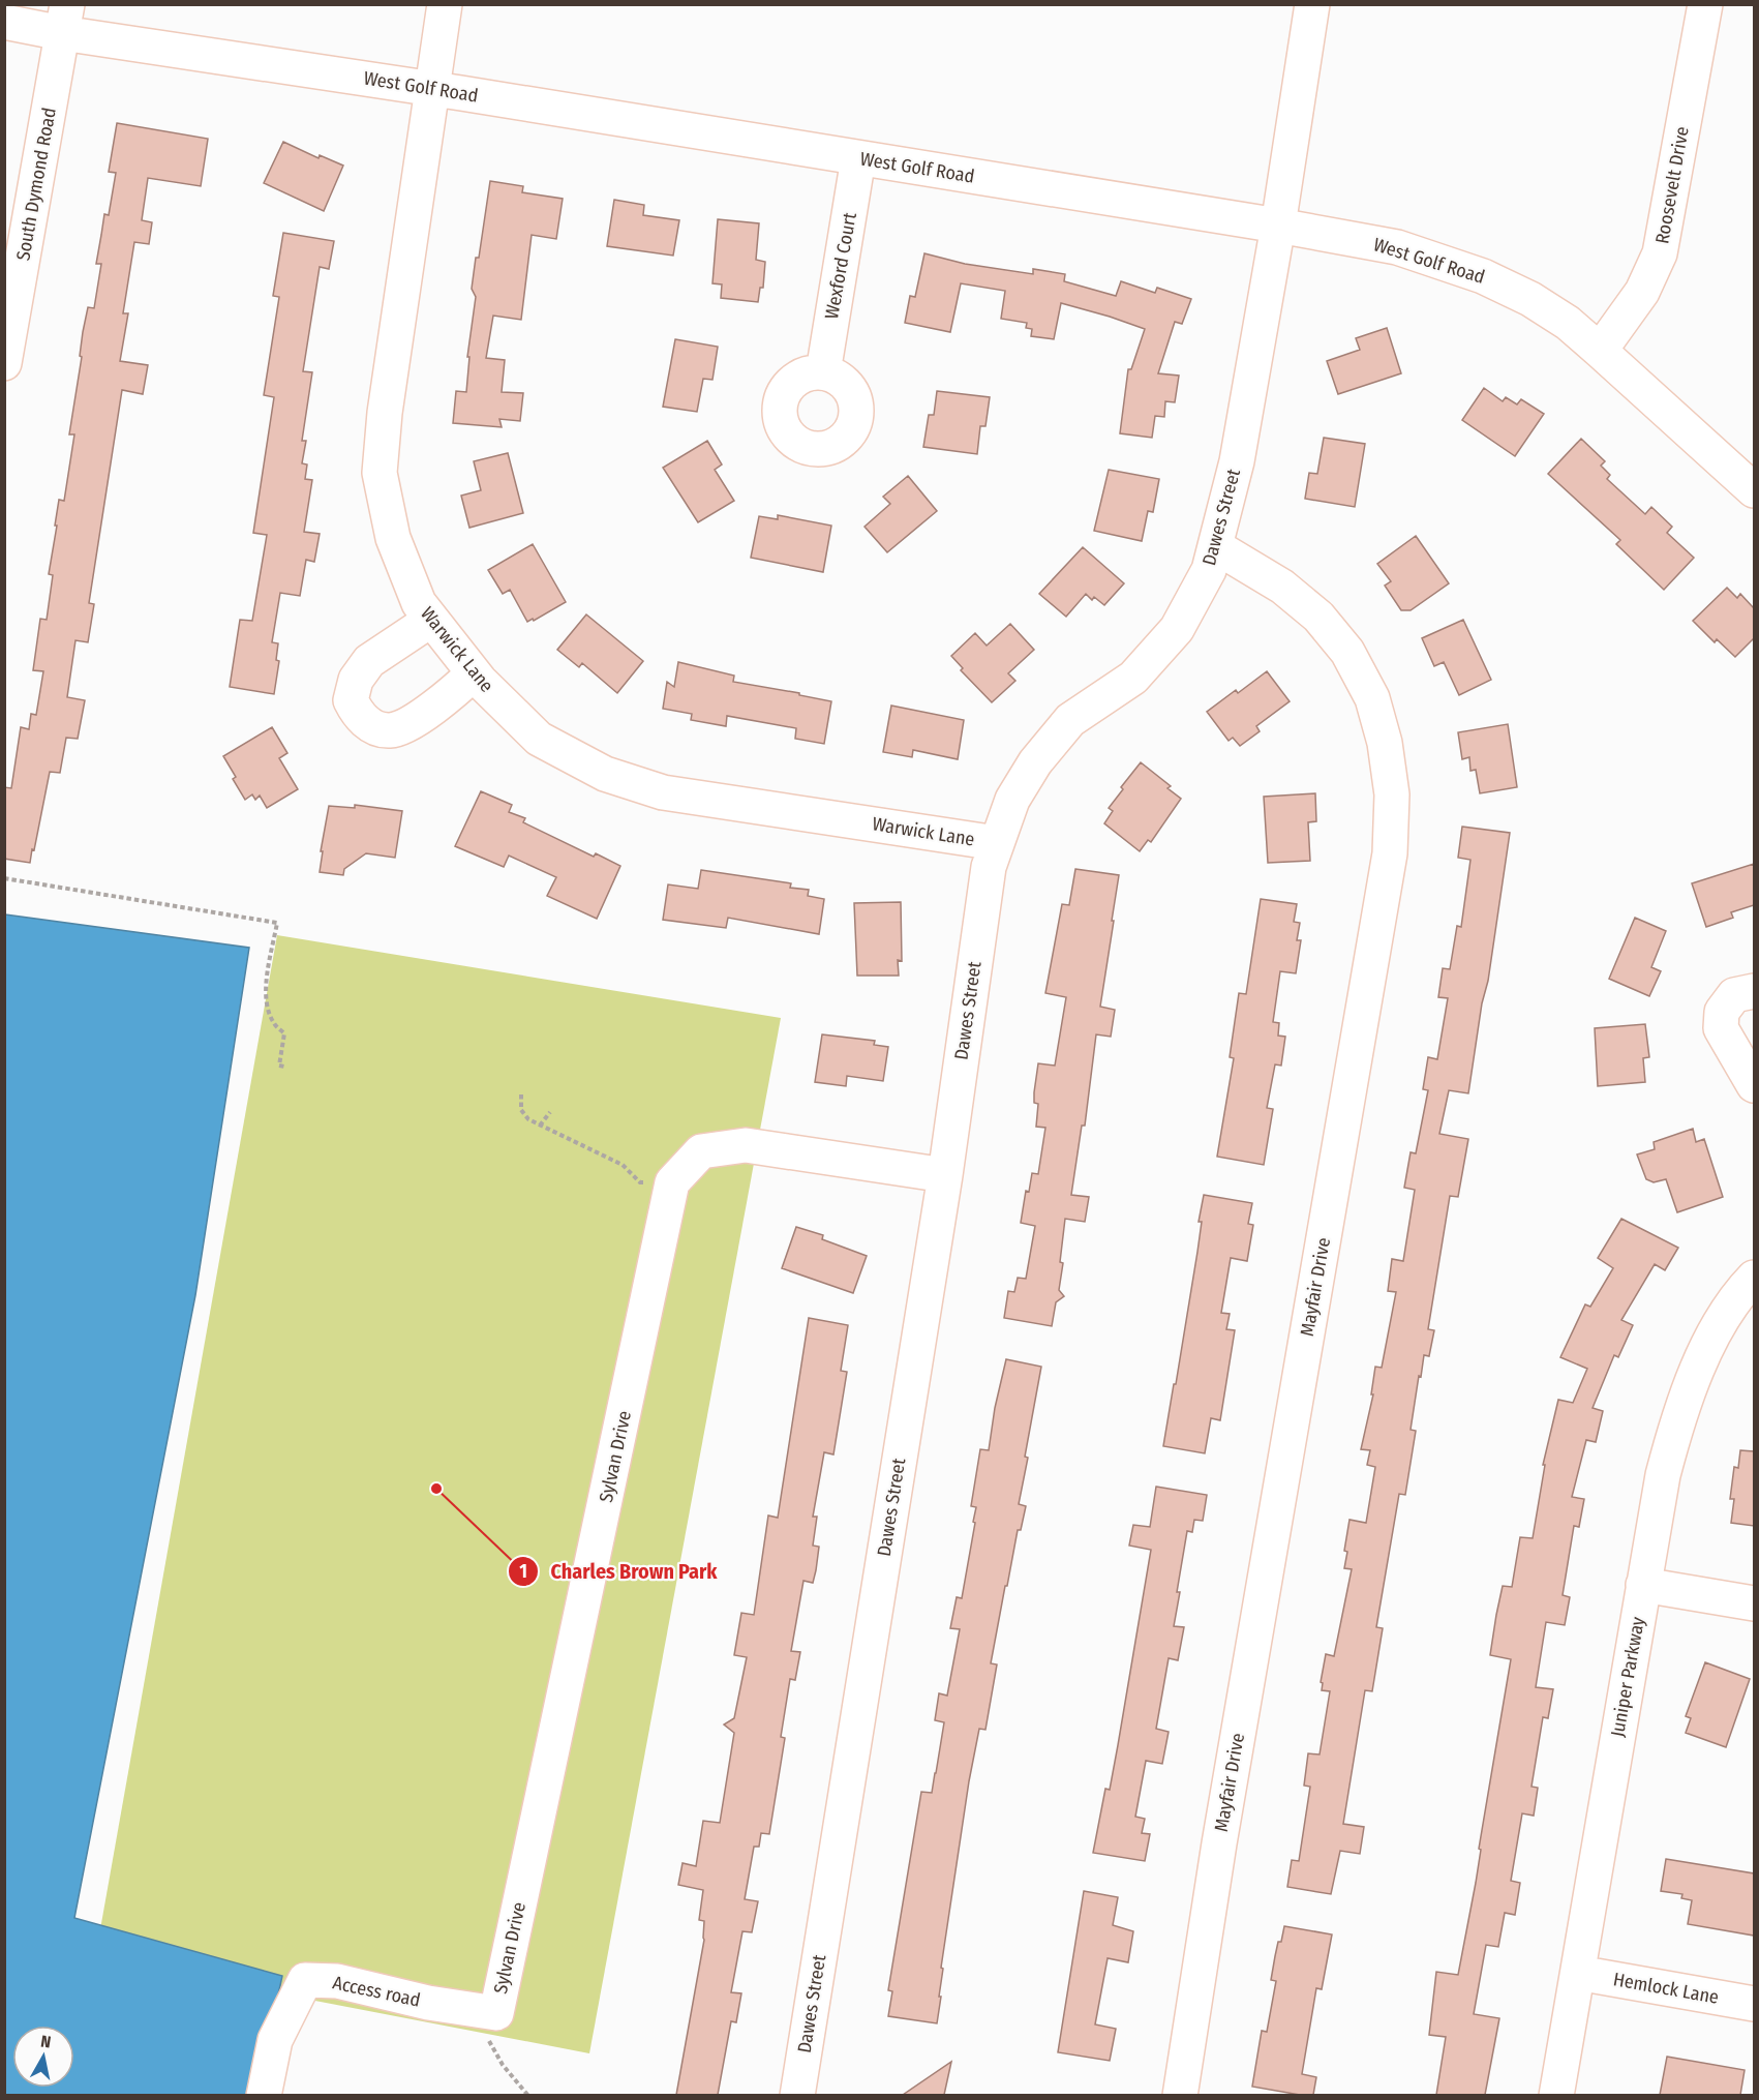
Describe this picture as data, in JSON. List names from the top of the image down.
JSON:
{
  "streets": {
    "street": [
      "West Golf Road",
      "South Dymond Road",
      "Roosevelt Drive",
      "Wexford Court",
      "Dawes Street",
      "Warwick Lane",
      "Mayfair Drive",
      "Sylvan Drive",
      "Juniper Parkway",
      "Hemlock Lane",
      "Access road"
    ]
  },
  "crossings": [
    ["West Golf Road", "South Dymond Road"],
    ["West Golf Road", "Roosevelt Drive"],
    ["West Golf Road", "Wexford Court"],
    ["West Golf Road", "Dawes Street"],
    ["West Golf Road", "Warwick Lane"],
    ["Dawes Street", "Warwick Lane"],
    ["Dawes Street", "Mayfair Drive"],
    ["Dawes Street", "Sylvan Drive"],
    ["Sylvan Drive", "Access road"],
    ["Juniper Parkway", "Hemlock Lane"]
  ],
  "places": ["Charles Brown Park"],
  "north": "top"
}
